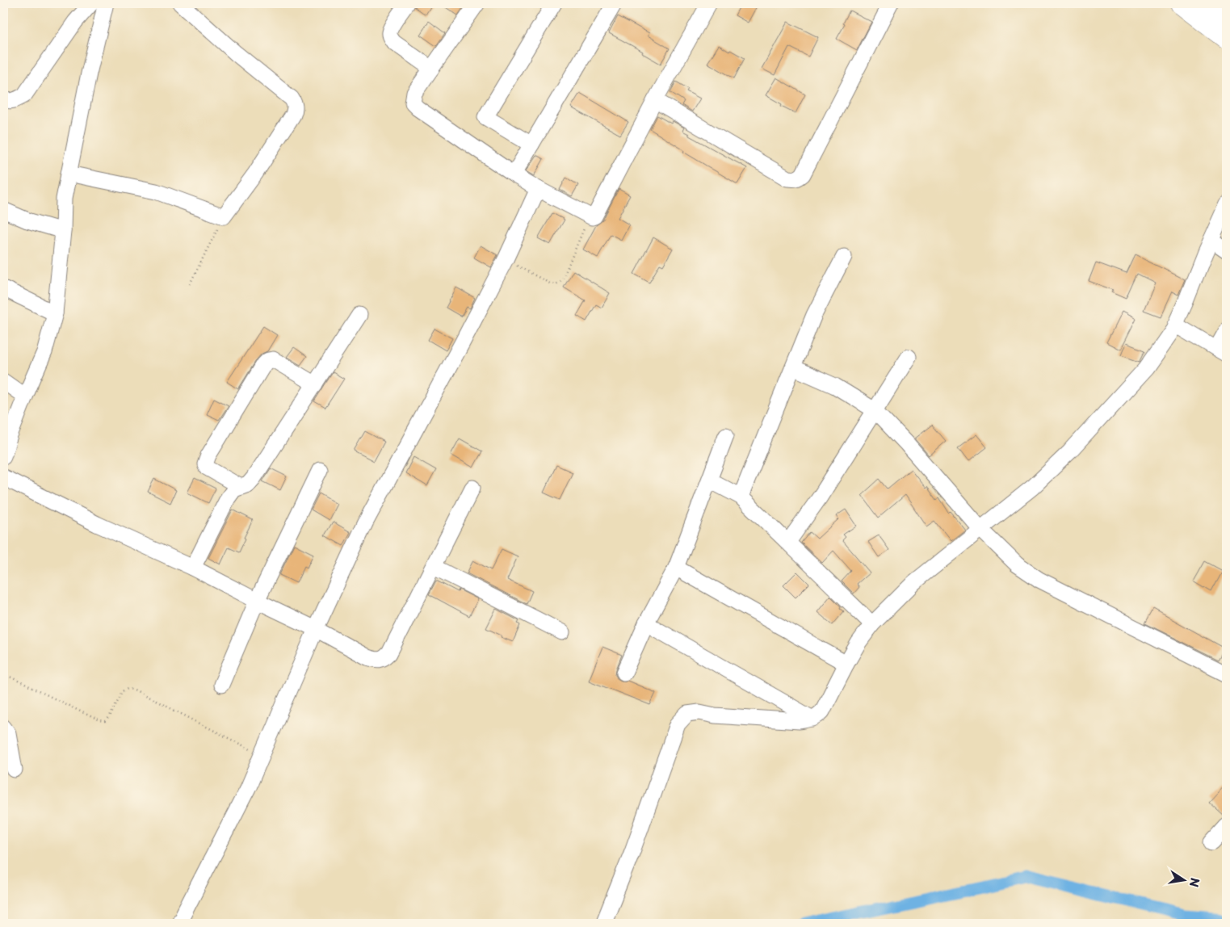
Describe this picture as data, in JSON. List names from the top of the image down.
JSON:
{
  "north": "right"
}
